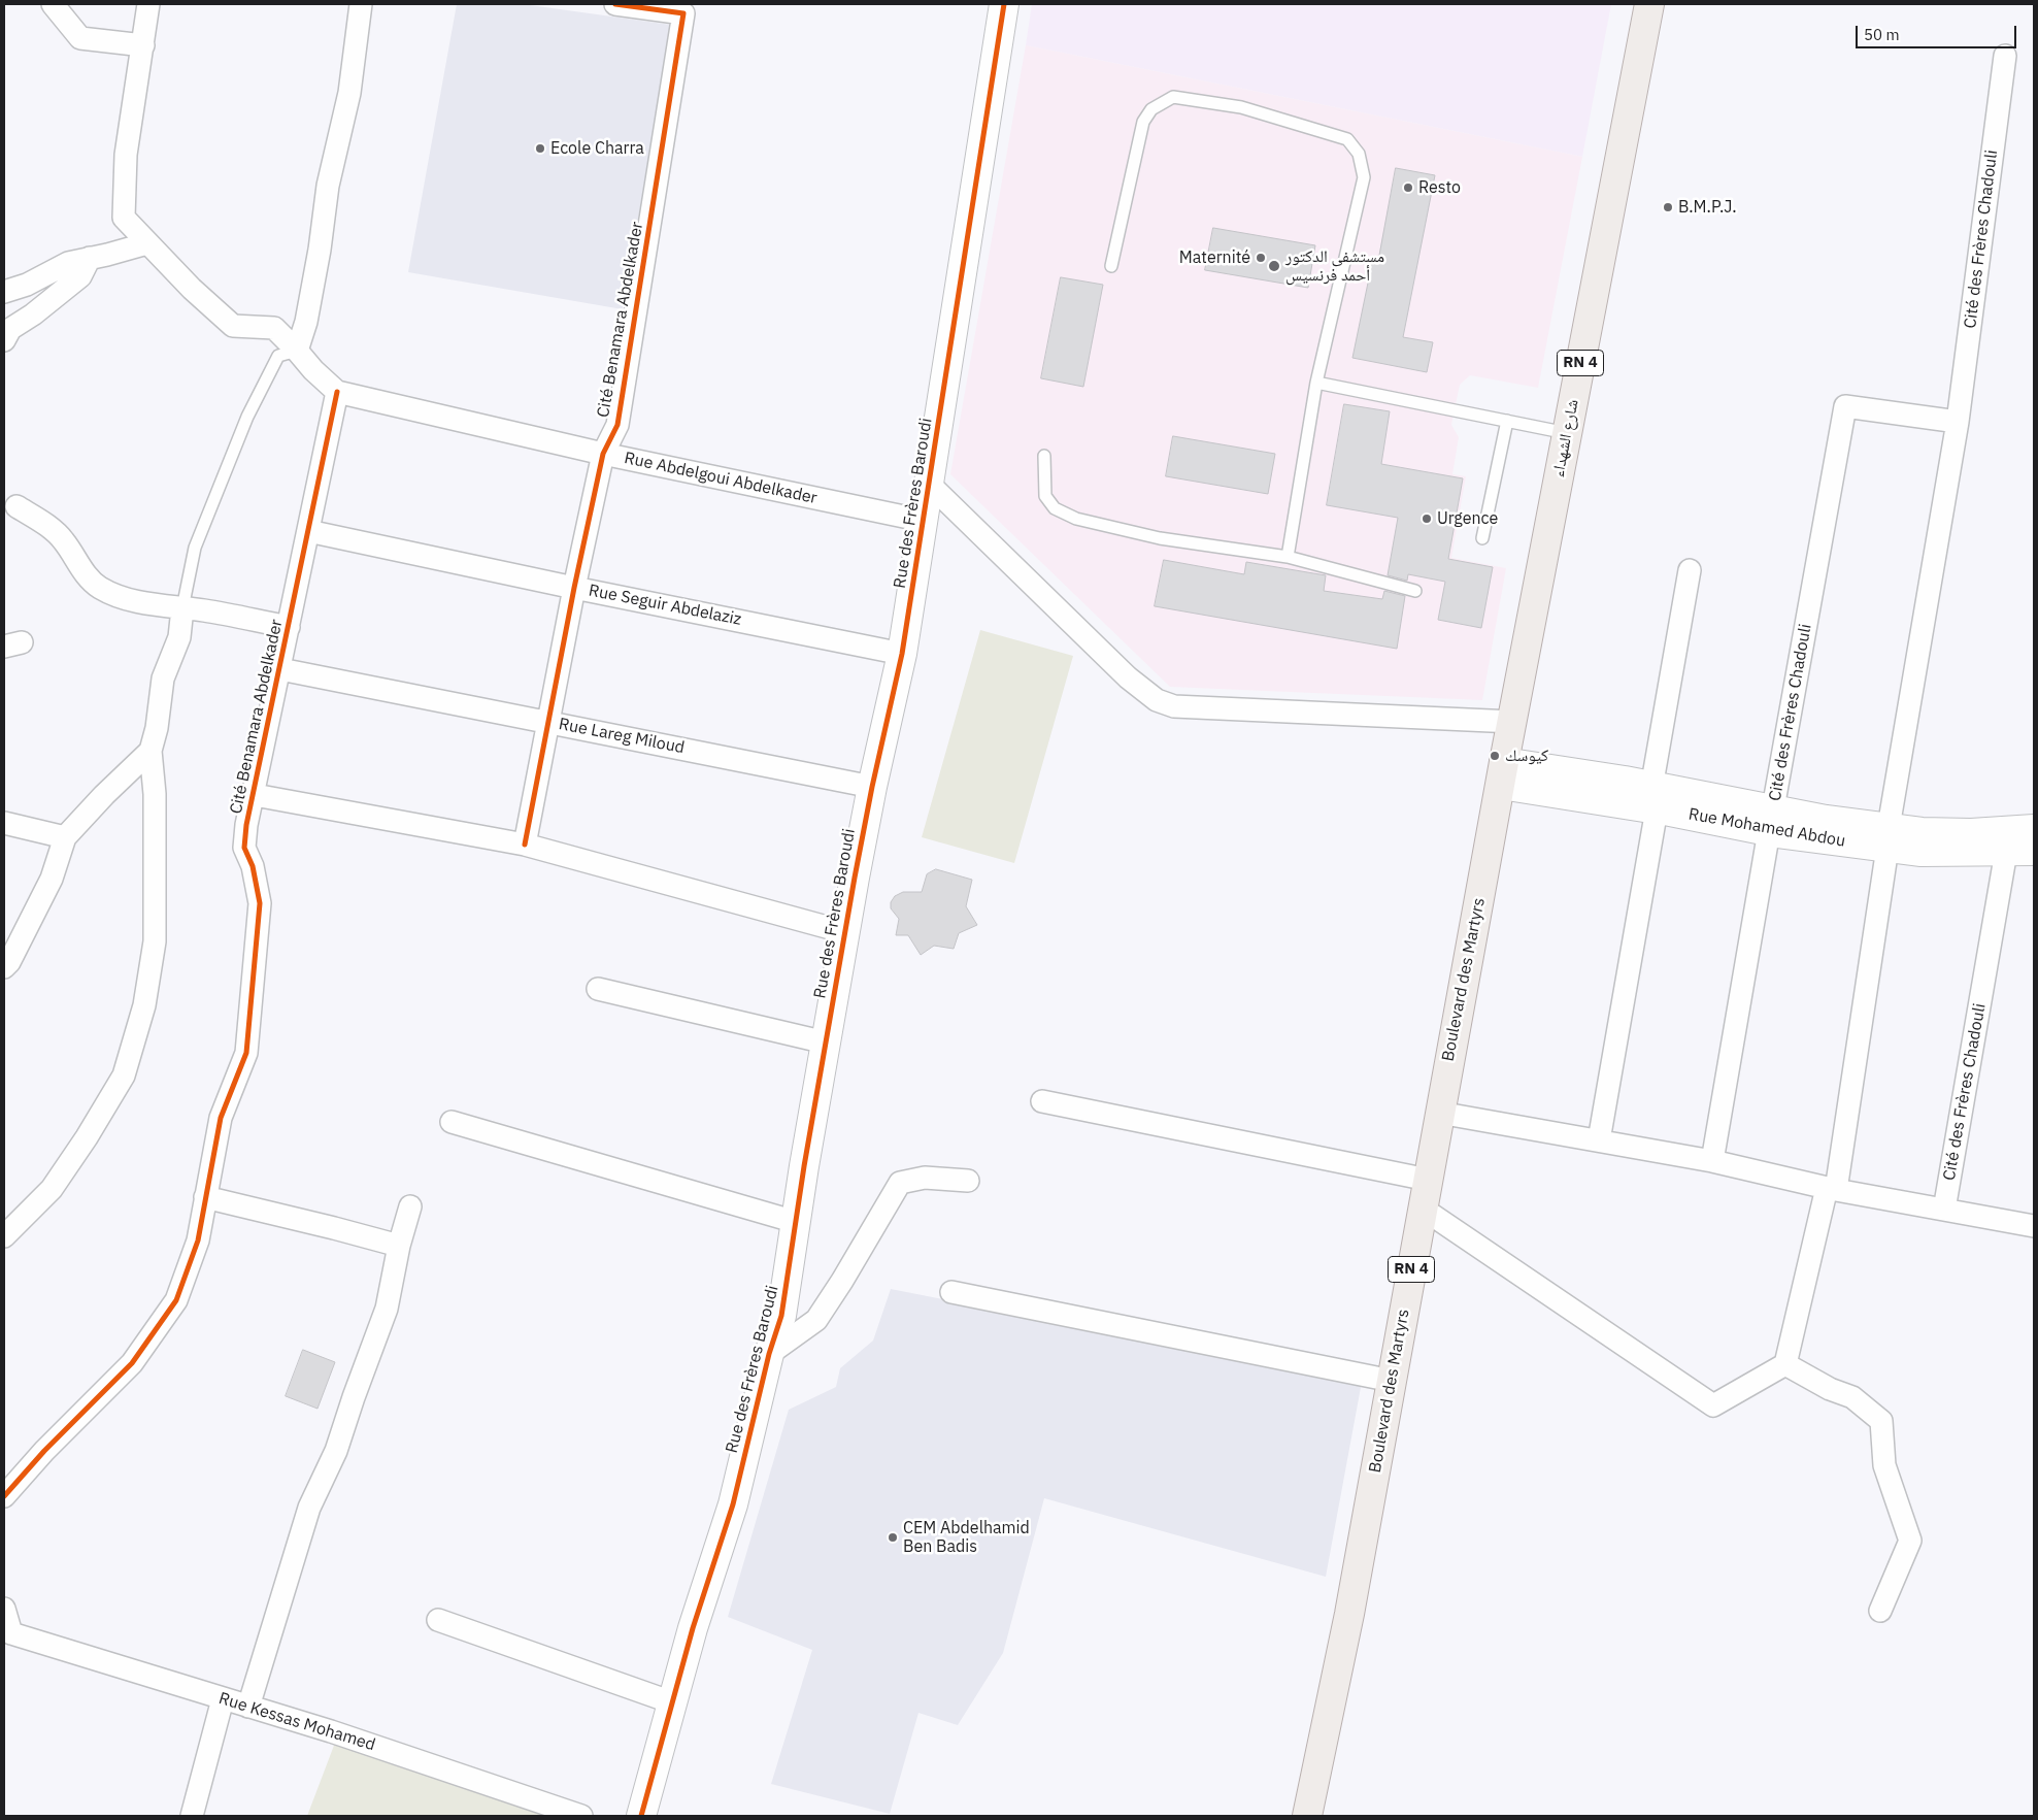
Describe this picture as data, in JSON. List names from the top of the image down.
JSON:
{
  "streets": {
    "main road": ["RN 4", "شارع الشهداء", "Boulevard des Martyrs"],
    "street": [
      "Cité des Frères Chadouli",
      "Cité Benamara Abdelkader",
      "Rue Abdelgoui Abdelkader",
      "Rue des Frères Baroudi",
      "Rue Seguir Abdelaziz",
      "Rue Lareg Miloud",
      "Rue Mohamed Abdou",
      "Rue Kessas Mohamed"
    ]
  },
  "crossings": [
    ["Cité des Frères Chadouli", "Rue Mohamed Abdou"],
    ["Cité Benamara Abdelkader", "Rue Abdelgoui Abdelkader"],
    ["Cité Benamara Abdelkader", "Rue Seguir Abdelaziz"],
    ["Cité Benamara Abdelkader", "Rue Lareg Miloud"],
    ["شارع الشهداء", "Boulevard des Martyrs"],
    ["Rue Abdelgoui Abdelkader", "Rue des Frères Baroudi"],
    ["Rue des Frères Baroudi", "Rue Seguir Abdelaziz"],
    ["Rue des Frères Baroudi", "Rue Lareg Miloud"],
    ["Rue Mohamed Abdou", "Boulevard des Martyrs"]
  ],
  "places": [
    "Ecole Charra",
    "Resto",
    "B.M.P.J.",
    "Maternité",
    "مستشفى الدكتور أحمد فرنسيس",
    "Urgence",
    "كيوسك",
    "CEM Abdelhamid Ben Badis"
  ],
  "scale_bar": "50 m"
}
